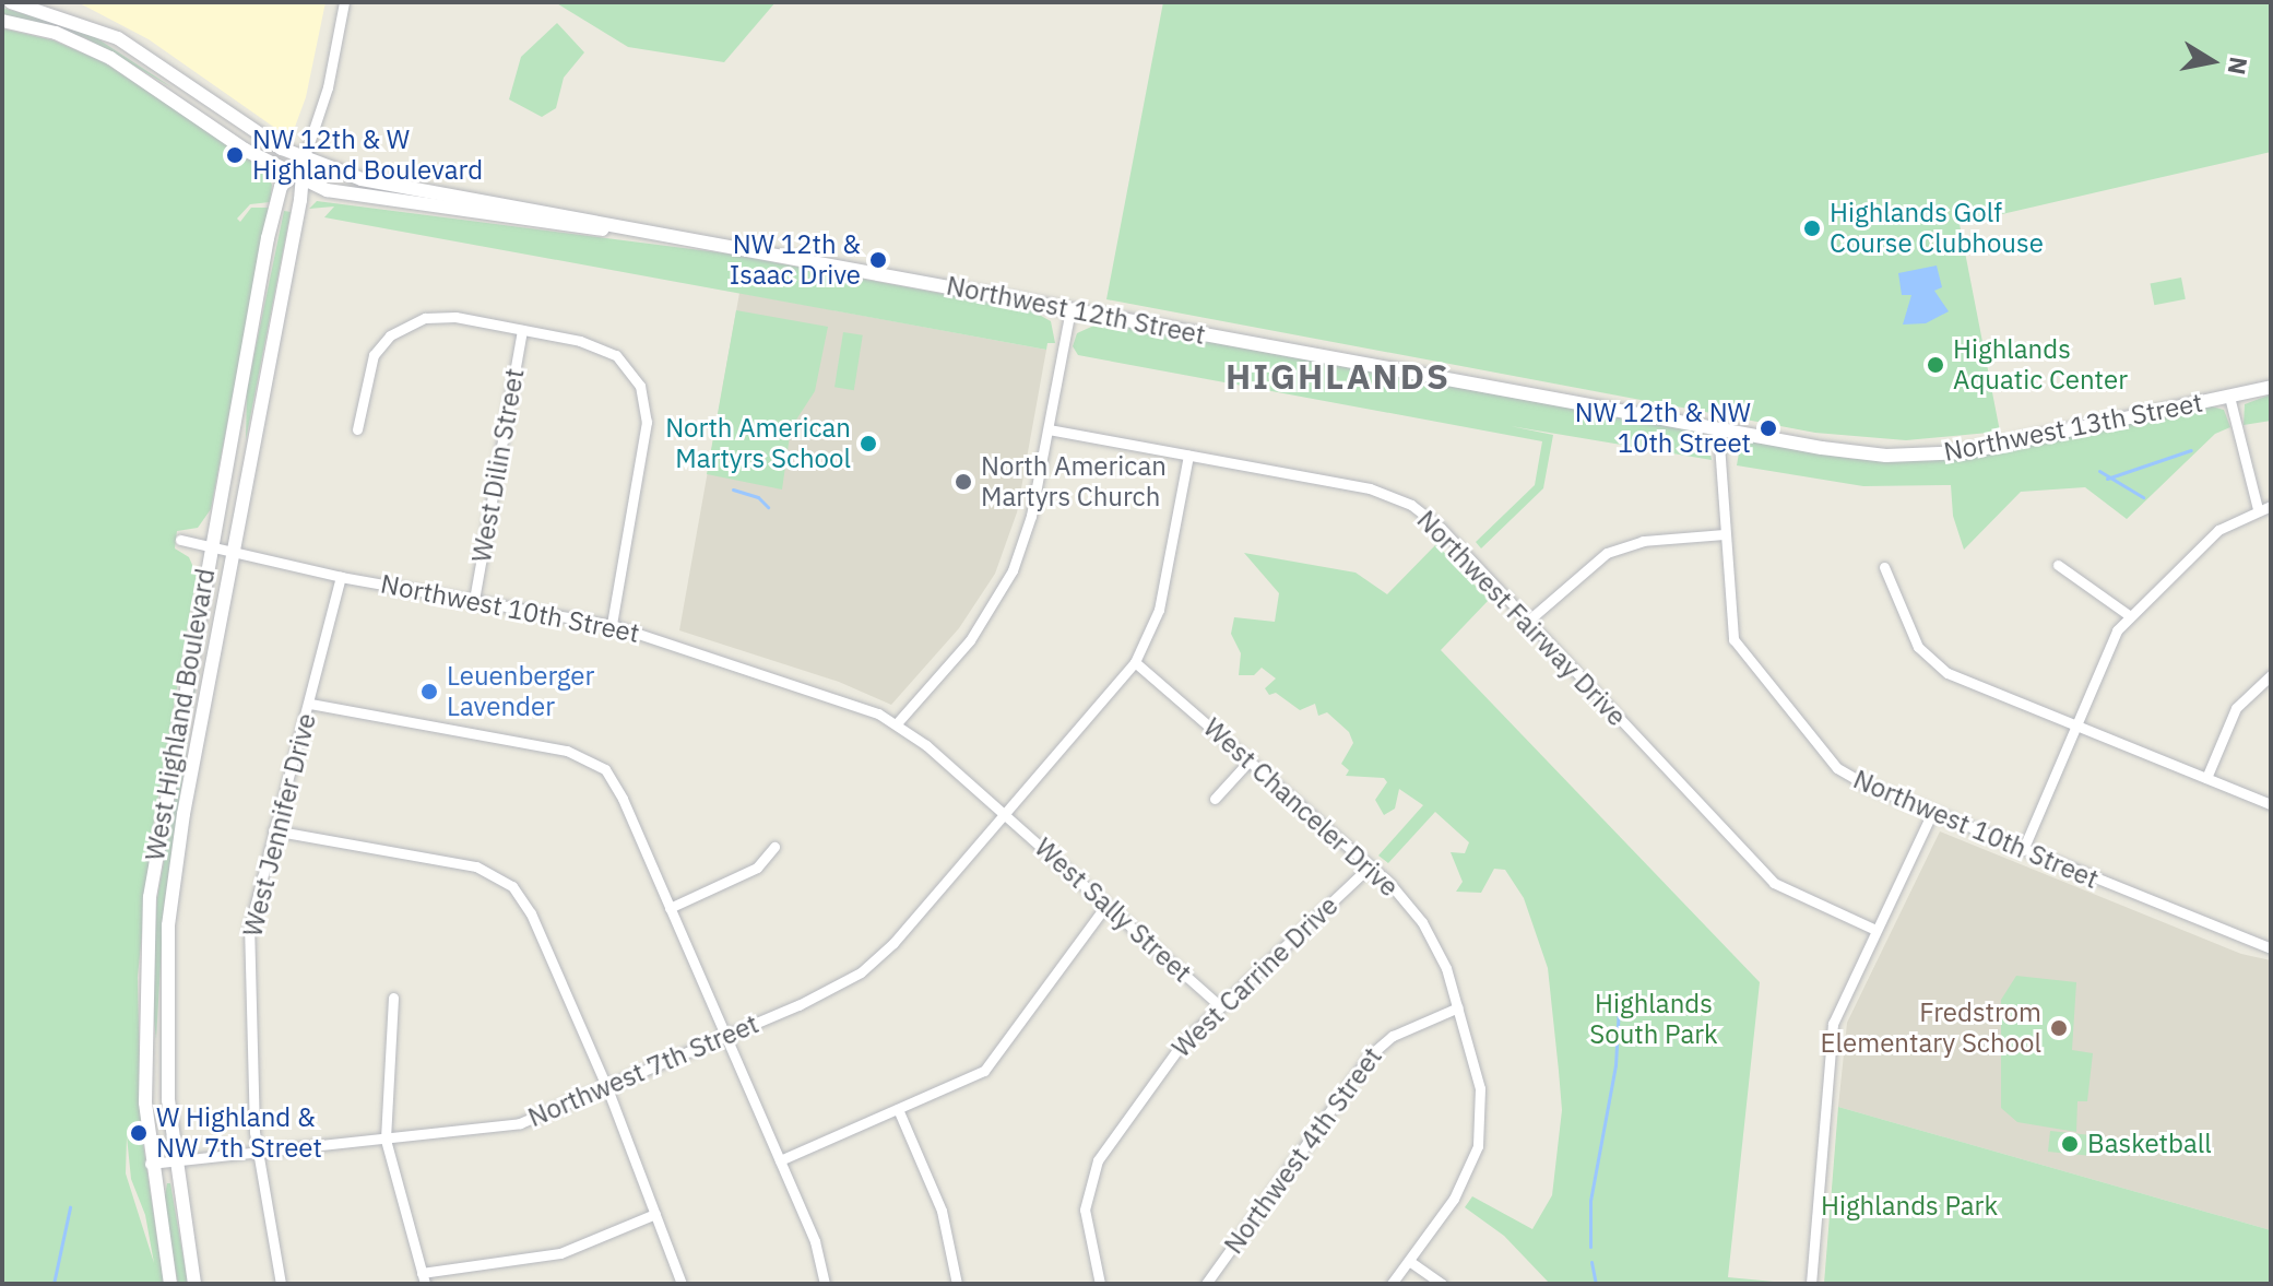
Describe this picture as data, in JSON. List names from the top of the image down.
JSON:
{
  "streets": {
    "main road": ["Northwest 12th Street", "Northwest 13th Street", "West Highland Boulevard"],
    "street": [
      "West Dilin Street",
      "Northwest 10th Street",
      "Northwest Fairway Drive",
      "West Chanceler Drive",
      "West Jennifer Drive",
      "West Sally Street",
      "West Carrine Drive",
      "Northwest 7th Street",
      "Northwest 4th Street"
    ]
  },
  "crossings": [
    ["Northwest 12th Street", "Northwest 13th Street"],
    ["Northwest 12th Street", "Northwest 10th Street"],
    ["Northwest 12th Street", "West Highland Boulevard"],
    ["Northwest 13th Street", "Northwest 10th Street"],
    ["West Dilin Street", "Northwest 10th Street"],
    ["Northwest 10th Street", "West Highland Boulevard"],
    ["Northwest 10th Street", "West Jennifer Drive"],
    ["Northwest 10th Street", "West Sally Street"],
    ["Northwest 10th Street", "Northwest 7th Street"],
    ["Northwest Fairway Drive", "Northwest 7th Street"],
    ["West Highland Boulevard", "Northwest 7th Street"],
    ["West Chanceler Drive", "West Carrine Drive"],
    ["West Chanceler Drive", "Northwest 7th Street"],
    ["West Chanceler Drive", "Northwest 4th Street"],
    ["West Jennifer Drive", "Northwest 7th Street"],
    ["West Sally Street", "West Carrine Drive"],
    ["West Sally Street", "Northwest 7th Street"]
  ],
  "districts": ["HIGHLANDS"],
  "parks": ["Highlands South Park", "Highlands Park"],
  "places": [
    "NW 12th & W Highland Boulevard",
    "Highlands Golf Course Clubhouse",
    "NW 12th & Isaac Drive",
    "Highlands Aquatic Center",
    "NW 12th & NW 10th Street",
    "North American Martyrs School",
    "North American Martyrs Church",
    "Leuenberger Lavender",
    "Fredstrom Elementary School",
    "W Highland & NW 7th Street",
    "Basketball"
  ],
  "north": "right"
}
